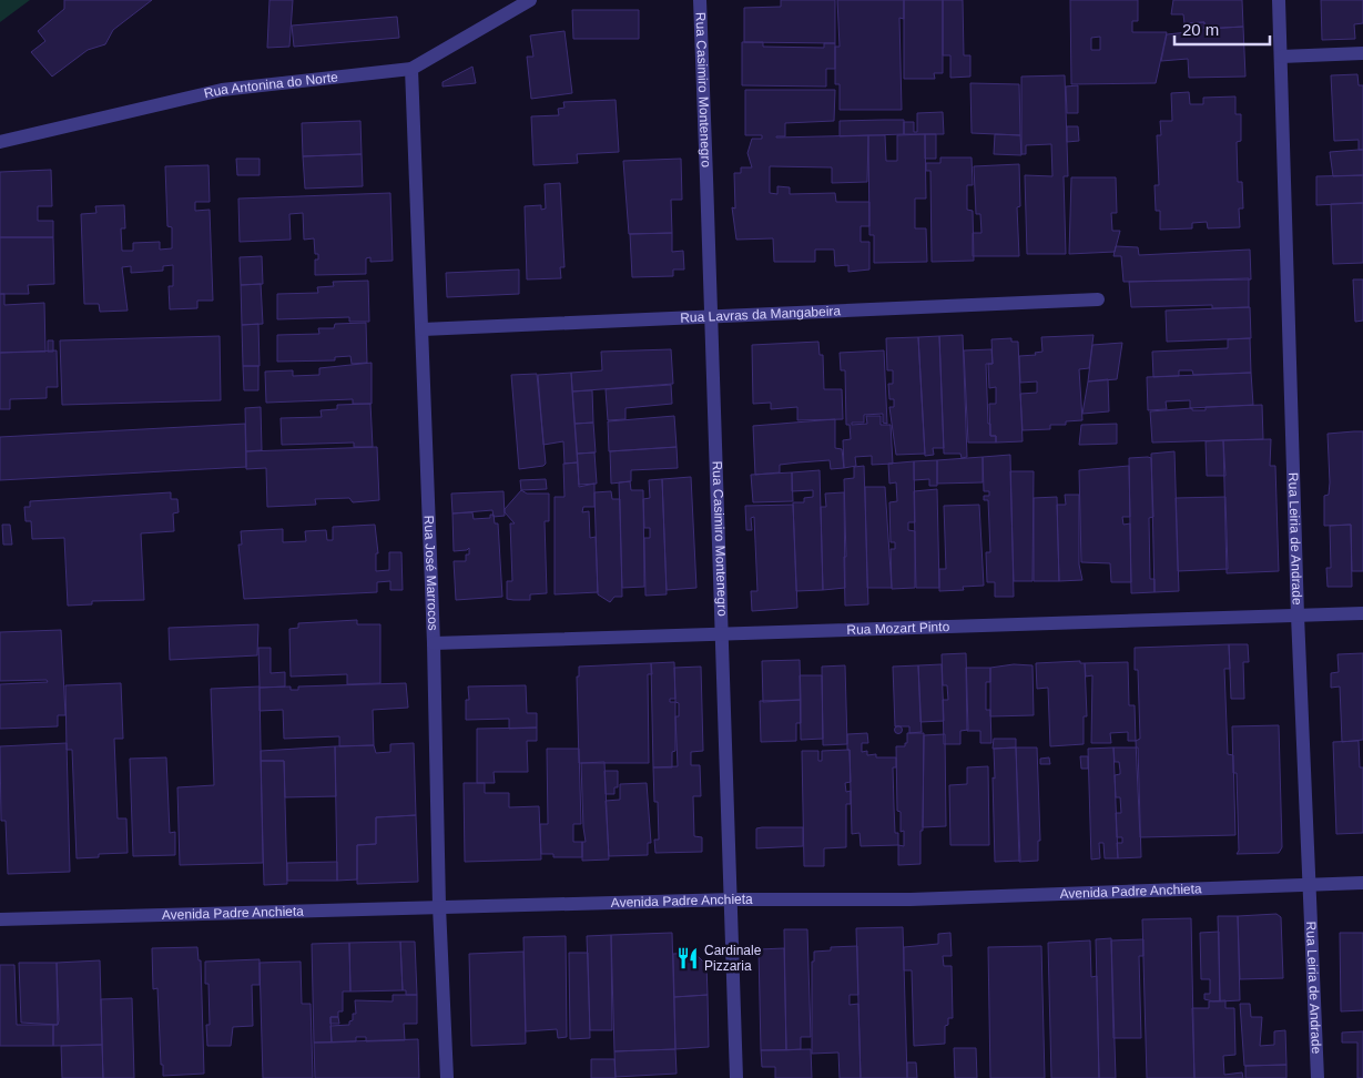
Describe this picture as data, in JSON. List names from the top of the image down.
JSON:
{
  "streets": {
    "street": [
      "Rua Antonina do Norte",
      "Rua Casimiro Montenegro",
      "Rua Lavras da Mangabeira",
      "Rua Leiria de Andrade",
      "Rua José Marrocos",
      "Rua Mozart Pinto",
      "Avenida Padre Anchieta"
    ]
  },
  "crossings": [
    ["Rua Antonina do Norte", "Rua José Marrocos"],
    ["Rua Casimiro Montenegro", "Rua Lavras da Mangabeira"],
    ["Rua Casimiro Montenegro", "Rua Mozart Pinto"],
    ["Rua Casimiro Montenegro", "Avenida Padre Anchieta"],
    ["Rua Lavras da Mangabeira", "Rua José Marrocos"],
    ["Rua Leiria de Andrade", "Rua Mozart Pinto"],
    ["Rua Leiria de Andrade", "Avenida Padre Anchieta"],
    ["Rua José Marrocos", "Rua Mozart Pinto"],
    ["Rua José Marrocos", "Avenida Padre Anchieta"]
  ],
  "places": {
    "restaurant": ["Cardinale Pizzaria"]
  },
  "scale_bar": "20 m"
}
